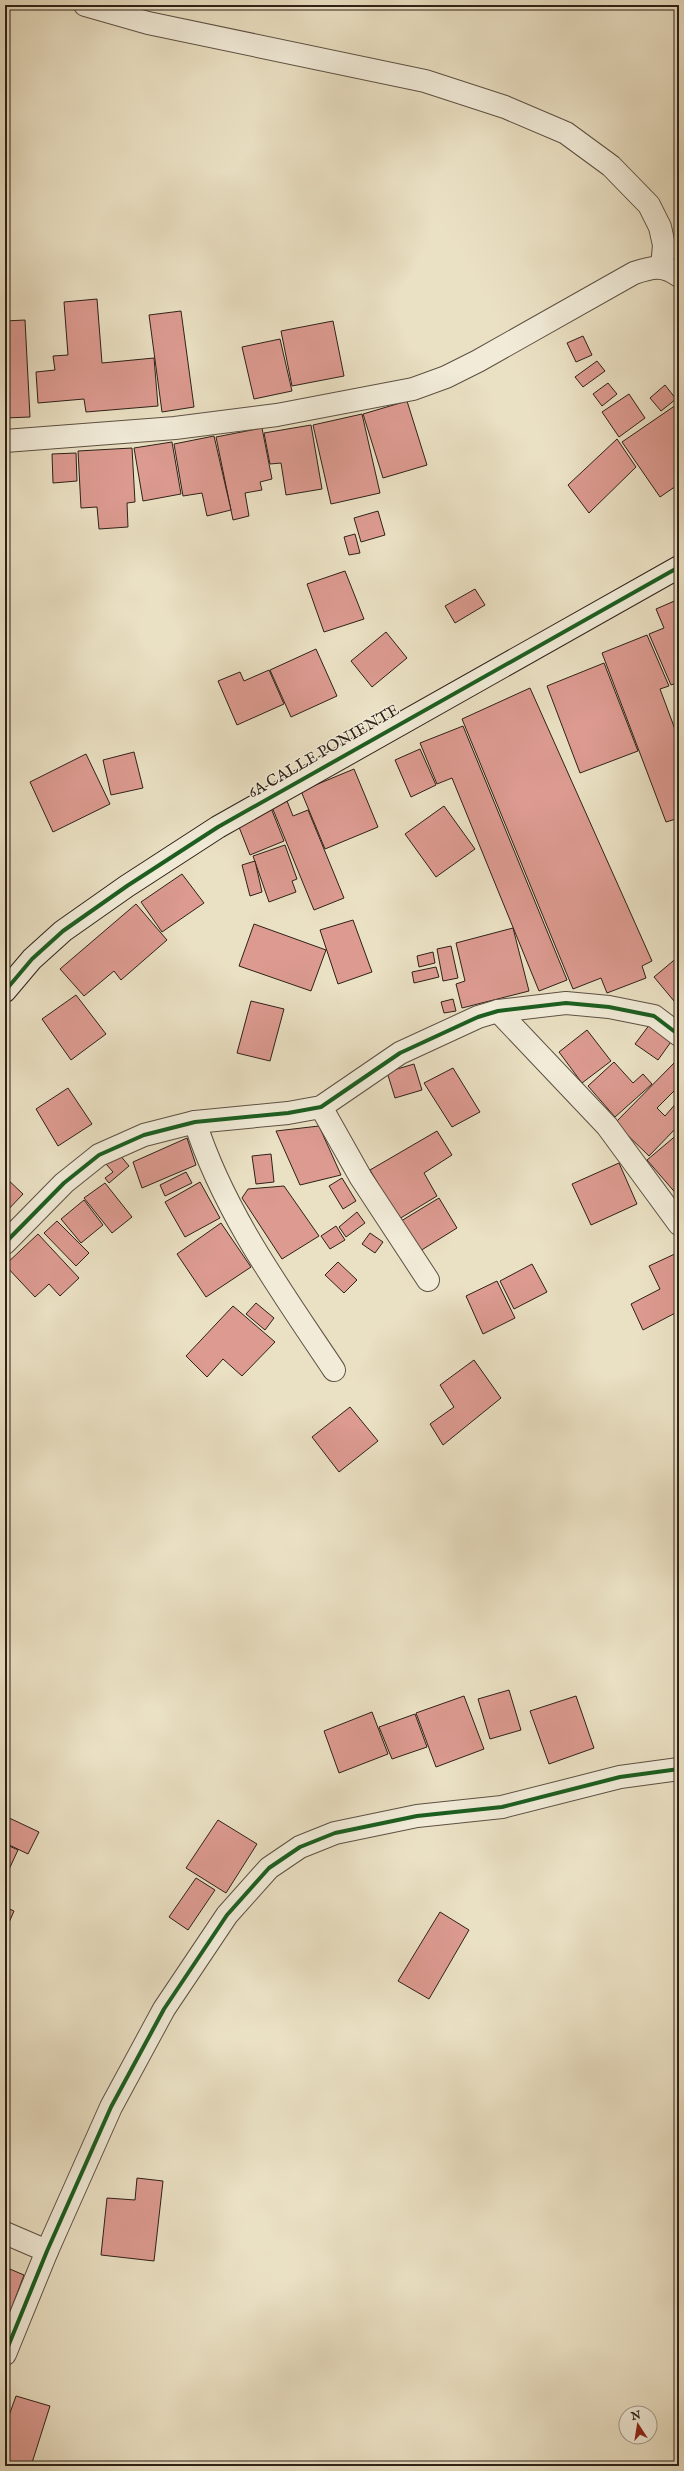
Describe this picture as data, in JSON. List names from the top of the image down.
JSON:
{
  "streets": {
    "street": ["6A CALLE PONIENTE"]
  },
  "north": "top"
}
